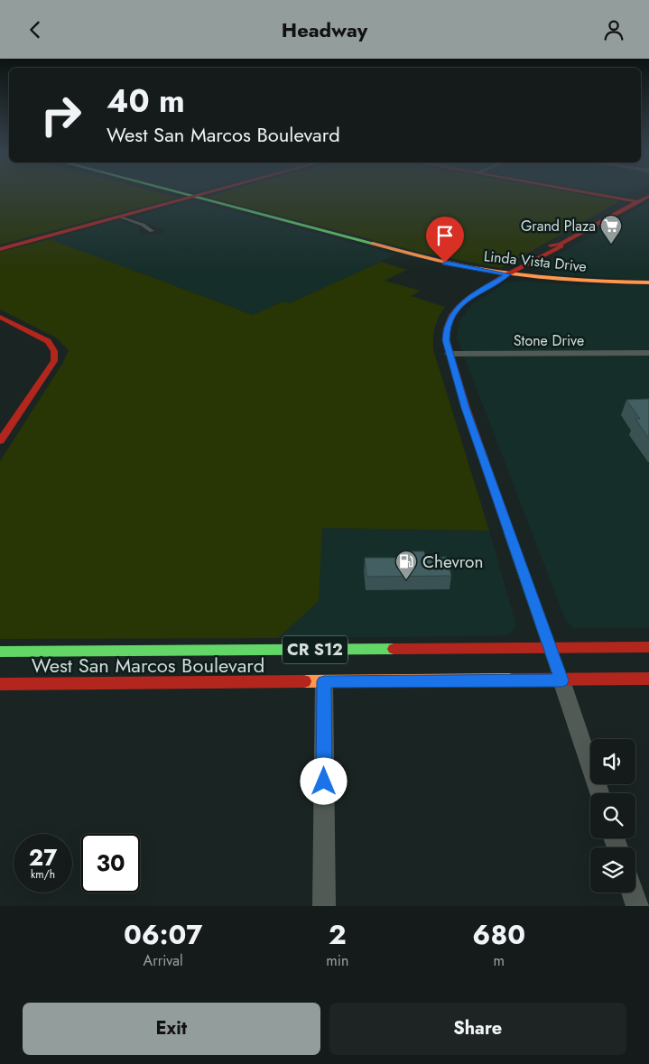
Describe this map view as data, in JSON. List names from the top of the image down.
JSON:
{
  "streets": {
    "main road": ["Linda Vista Drive", "CR S12", "West San Marcos Boulevard"],
    "street": ["Stone Drive"]
  },
  "places": {
    "supermarket": ["Grand Plaza"],
    "fuel station": ["Chevron"]
  },
  "page": {
    "header": "Headway",
    "turn": ["40 m", "West San Marcos Boulevard"],
    "speed": "27 km/h",
    "limit": "30",
    "eta": [
      "06:07",
      "Arrival",
      "2",
      "min",
      "680",
      "m"
    ],
    "buttons": ["Exit", "Share"]
  }
}
